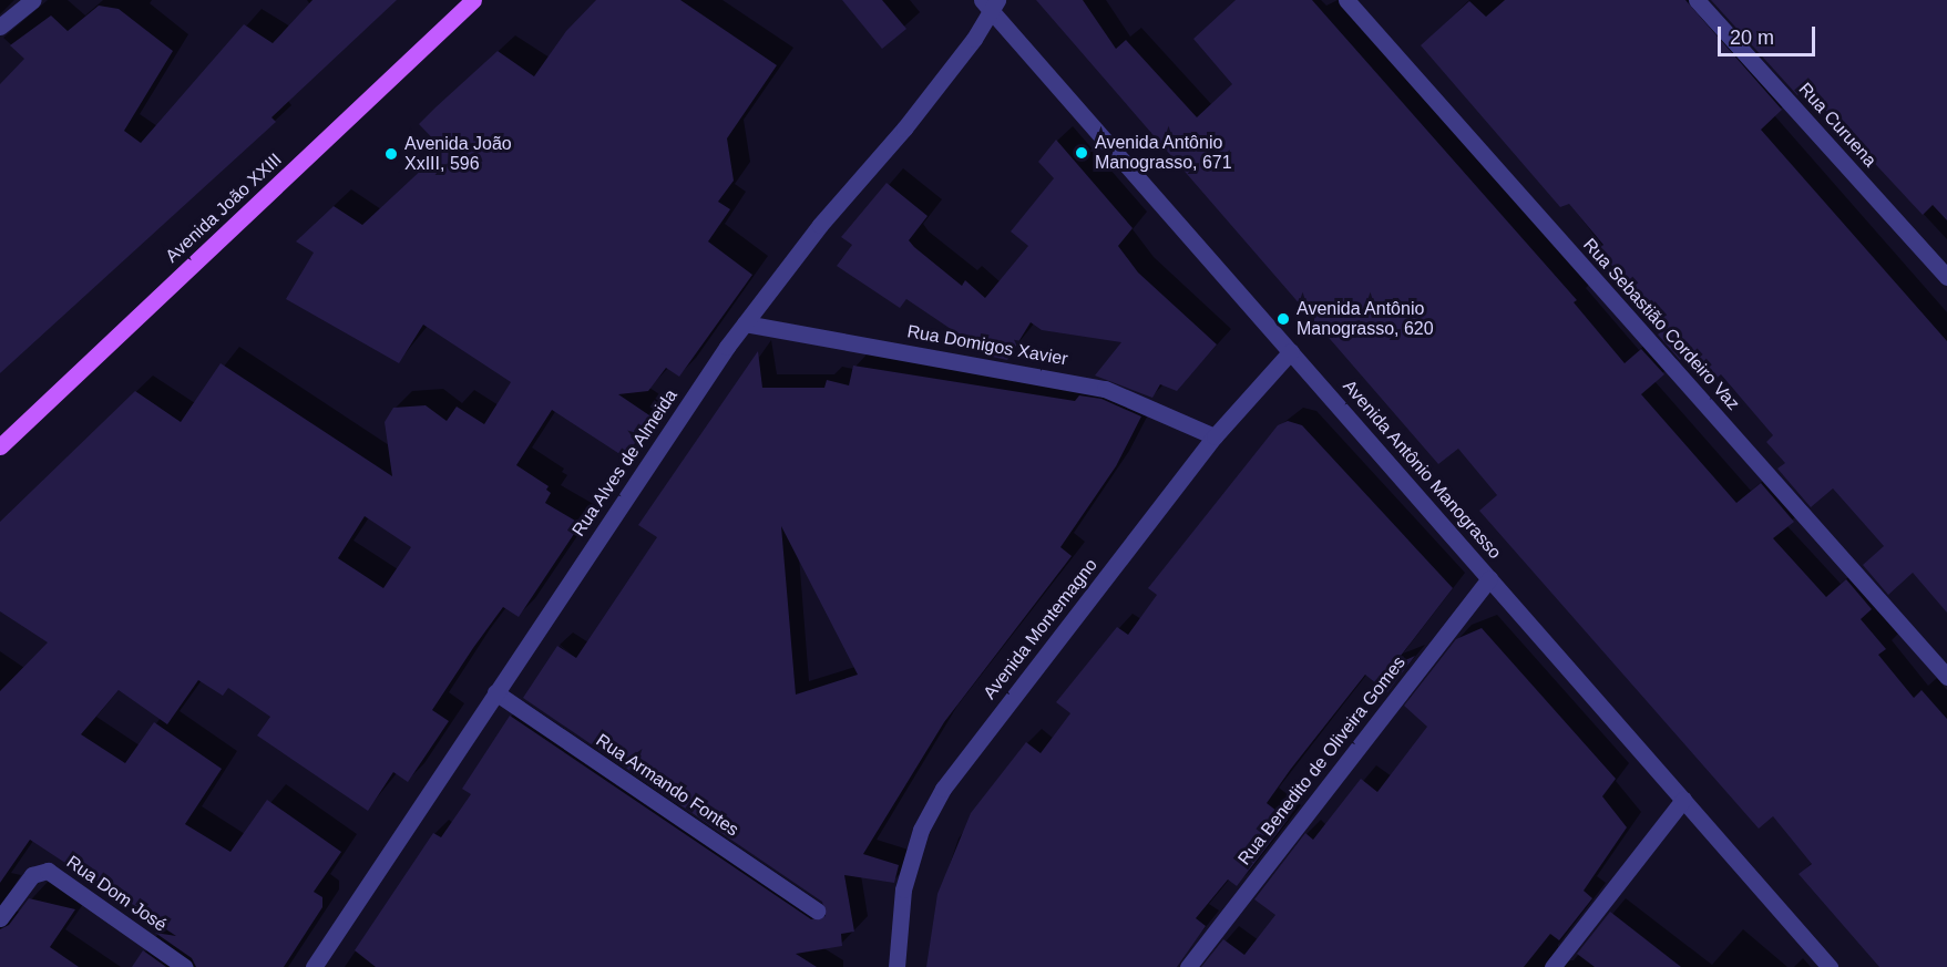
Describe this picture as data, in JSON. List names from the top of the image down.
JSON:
{
  "streets": {
    "main road": ["Avenida João XXIII"],
    "street": [
      "Rua Curuena",
      "Rua Sebastião Cordeiro Vaz",
      "Rua Domigos Xavier",
      "Rua Alves de Almeida",
      "Avenida Antônio Manograsso",
      "Avenida Montemagno",
      "Rua Benedito de Oliveira Gomes",
      "Rua Armando Fontes",
      "Rua Dom José"
    ]
  },
  "crossings": [
    ["Rua Domigos Xavier", "Rua Alves de Almeida"],
    ["Rua Domigos Xavier", "Avenida Montemagno"],
    ["Rua Alves de Almeida", "Avenida Antônio Manograsso"],
    ["Rua Alves de Almeida", "Rua Armando Fontes"],
    ["Avenida Antônio Manograsso", "Avenida Montemagno"],
    ["Avenida Antônio Manograsso", "Rua Benedito de Oliveira Gomes"]
  ],
  "places": ["Avenida Antônio Manograsso, 671", "Avenida João XxIII, 596", "Avenida Antônio Manograsso, 620"],
  "scale_bar": "20 m"
}
